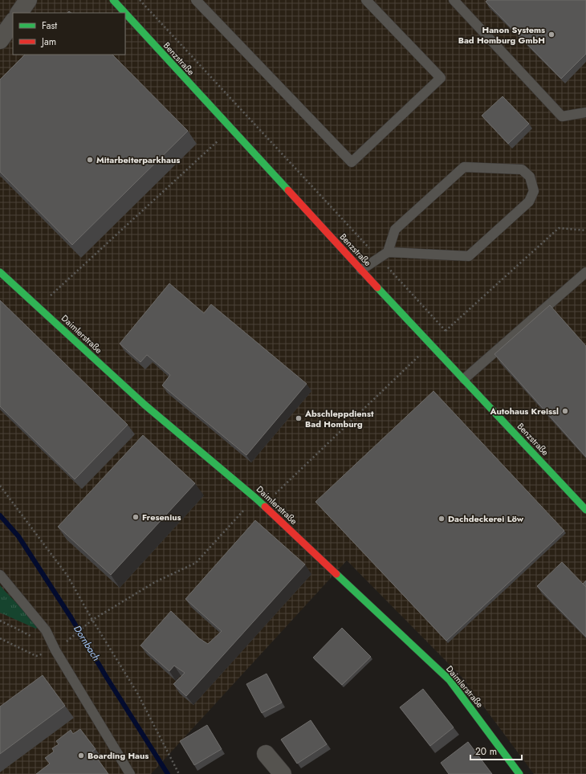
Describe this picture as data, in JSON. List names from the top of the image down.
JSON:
{
  "streets": {
    "street": ["Benzstraße", "Daimlerstraße"]
  },
  "water": ["Dornbach"],
  "places": [
    "Hanon Systems Bad Homburg GmbH",
    "Mitarbeiterparkhaus",
    "Autohaus Kreissl",
    "Abschleppdienst Bad Homburg",
    "Fresenius",
    "Dachdeckerei Löw",
    "Boarding Haus"
  ],
  "legend": ["Fast", "Jam"],
  "scale_bar": "20 m"
}
